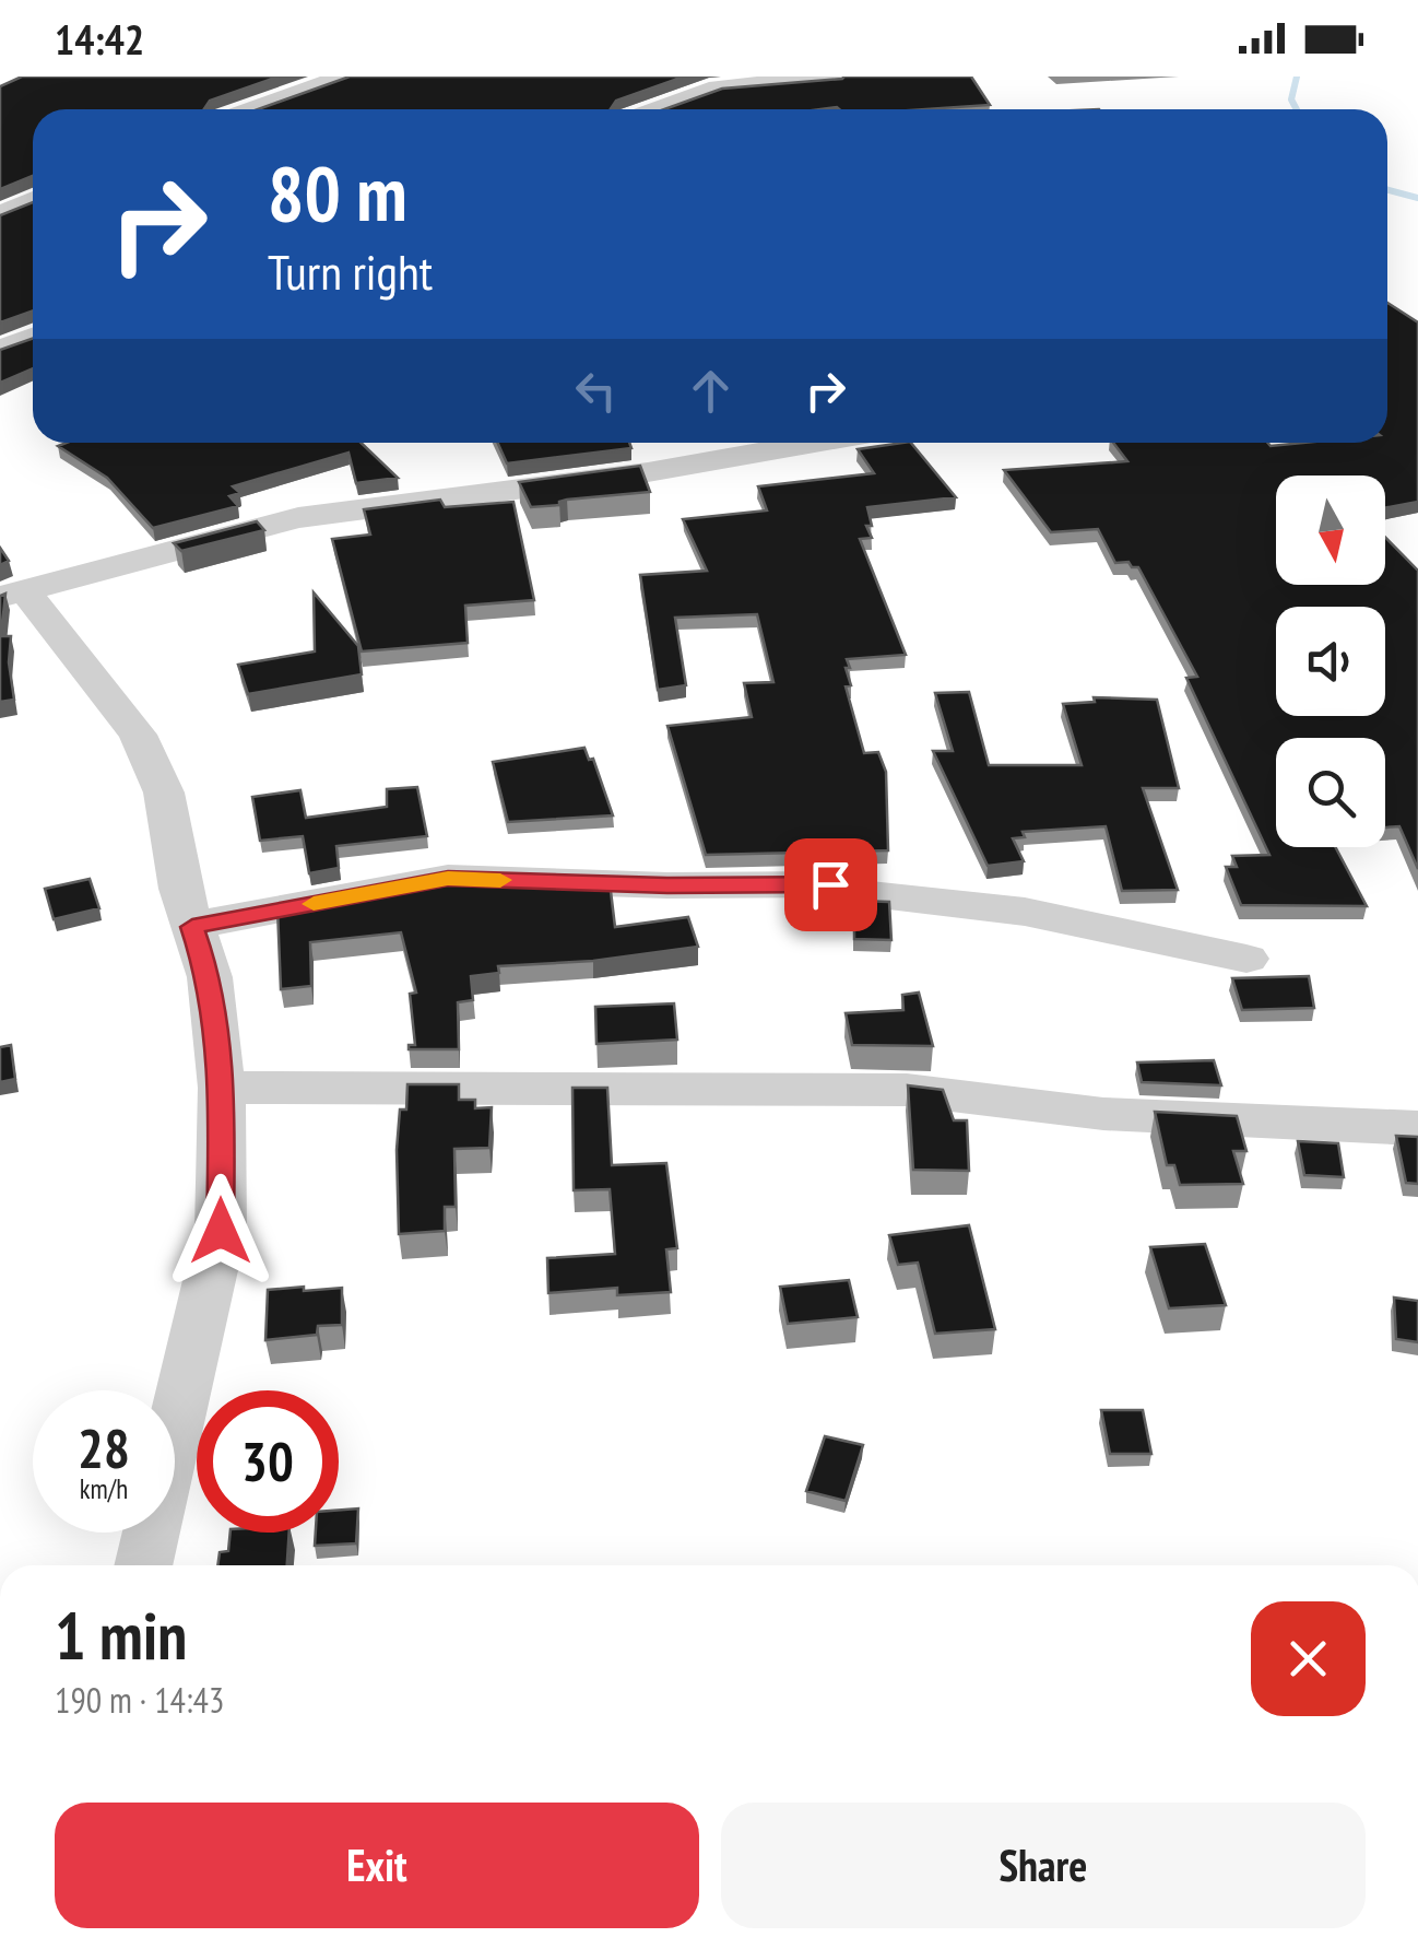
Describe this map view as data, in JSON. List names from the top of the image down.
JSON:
{
  "north": "bottom",
  "page": {
    "status": "14:42",
    "turn": ["80 m", "Turn right"],
    "speed": "28 km/h",
    "limit": "30",
    "heading": ["1 min", "190 m · 14:43"],
    "buttons": ["Exit", "Share"]
  }
}
